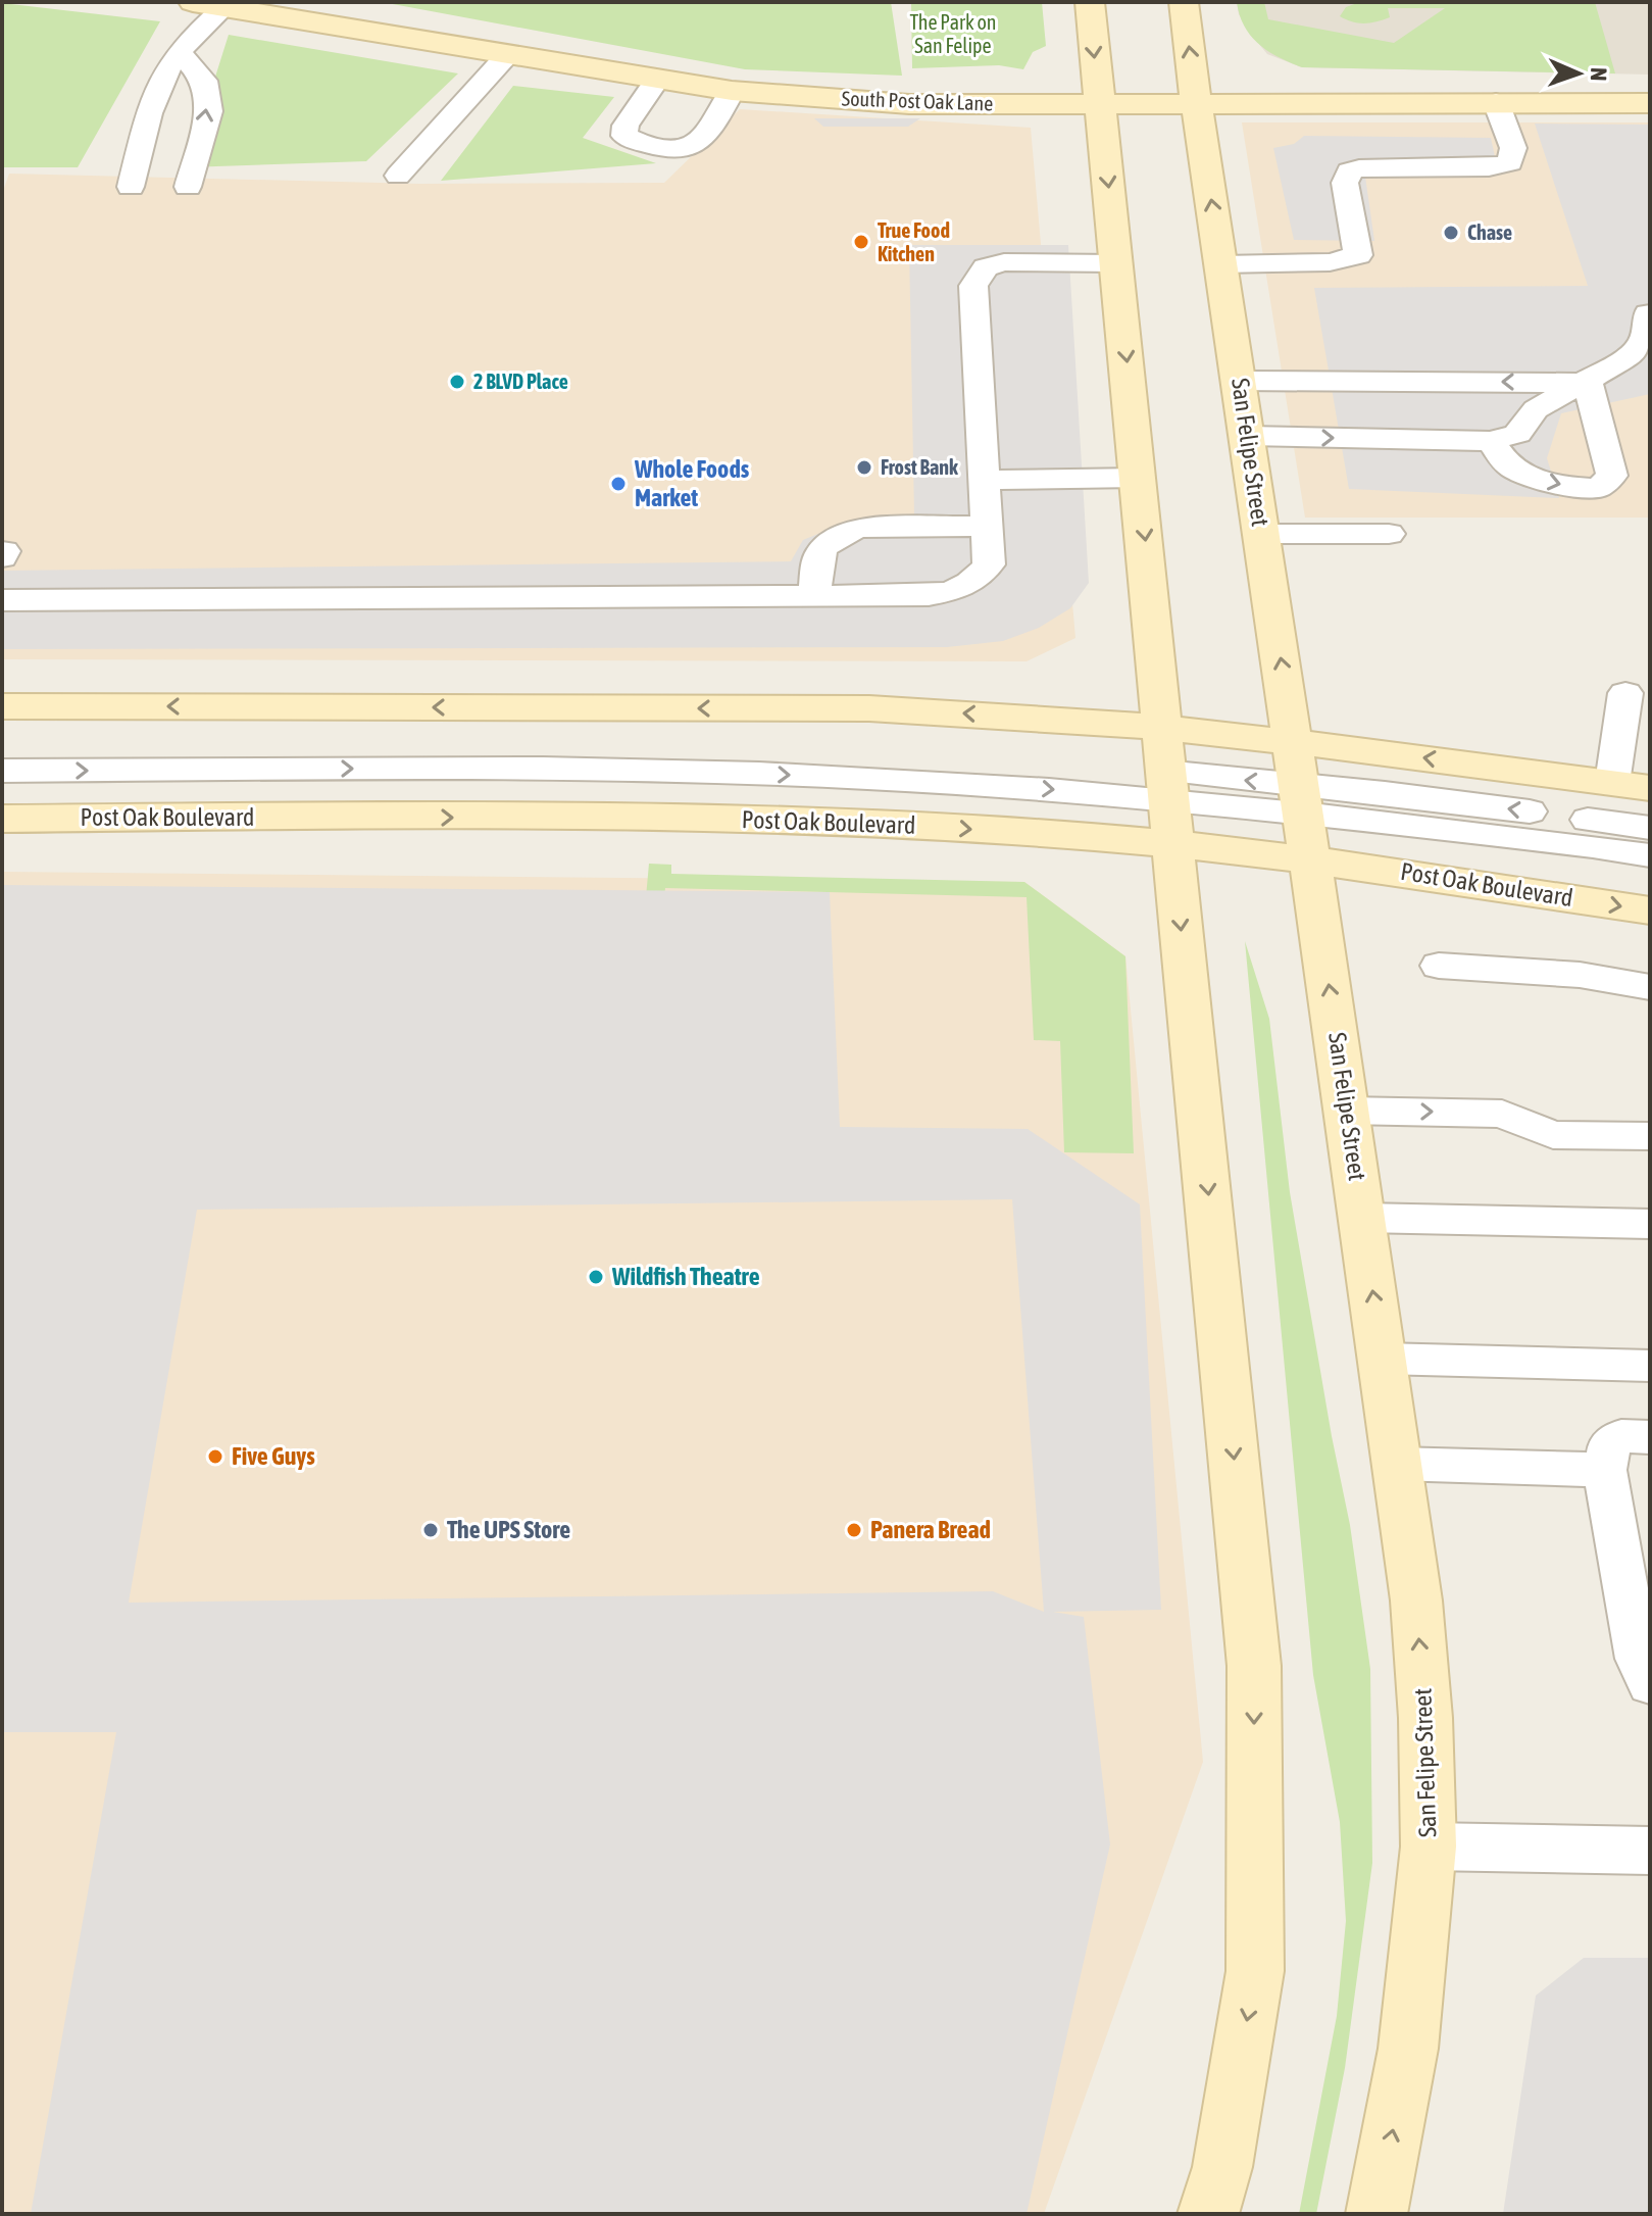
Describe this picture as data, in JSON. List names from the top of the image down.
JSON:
{
  "streets": {
    "main road": ["South Post Oak Lane", "San Felipe Street", "Post Oak Boulevard"]
  },
  "crossings": [
    ["South Post Oak Lane", "San Felipe Street"],
    ["San Felipe Street", "Post Oak Boulevard"]
  ],
  "parks": ["The Park on San Felipe"],
  "places": [
    "Chase",
    "True Food Kitchen",
    "2 BLVD Place",
    "Frost Bank",
    "Whole Foods Market",
    "Wildfish Theatre",
    "Five Guys",
    "The UPS Store",
    "Panera Bread"
  ],
  "north": "right"
}
